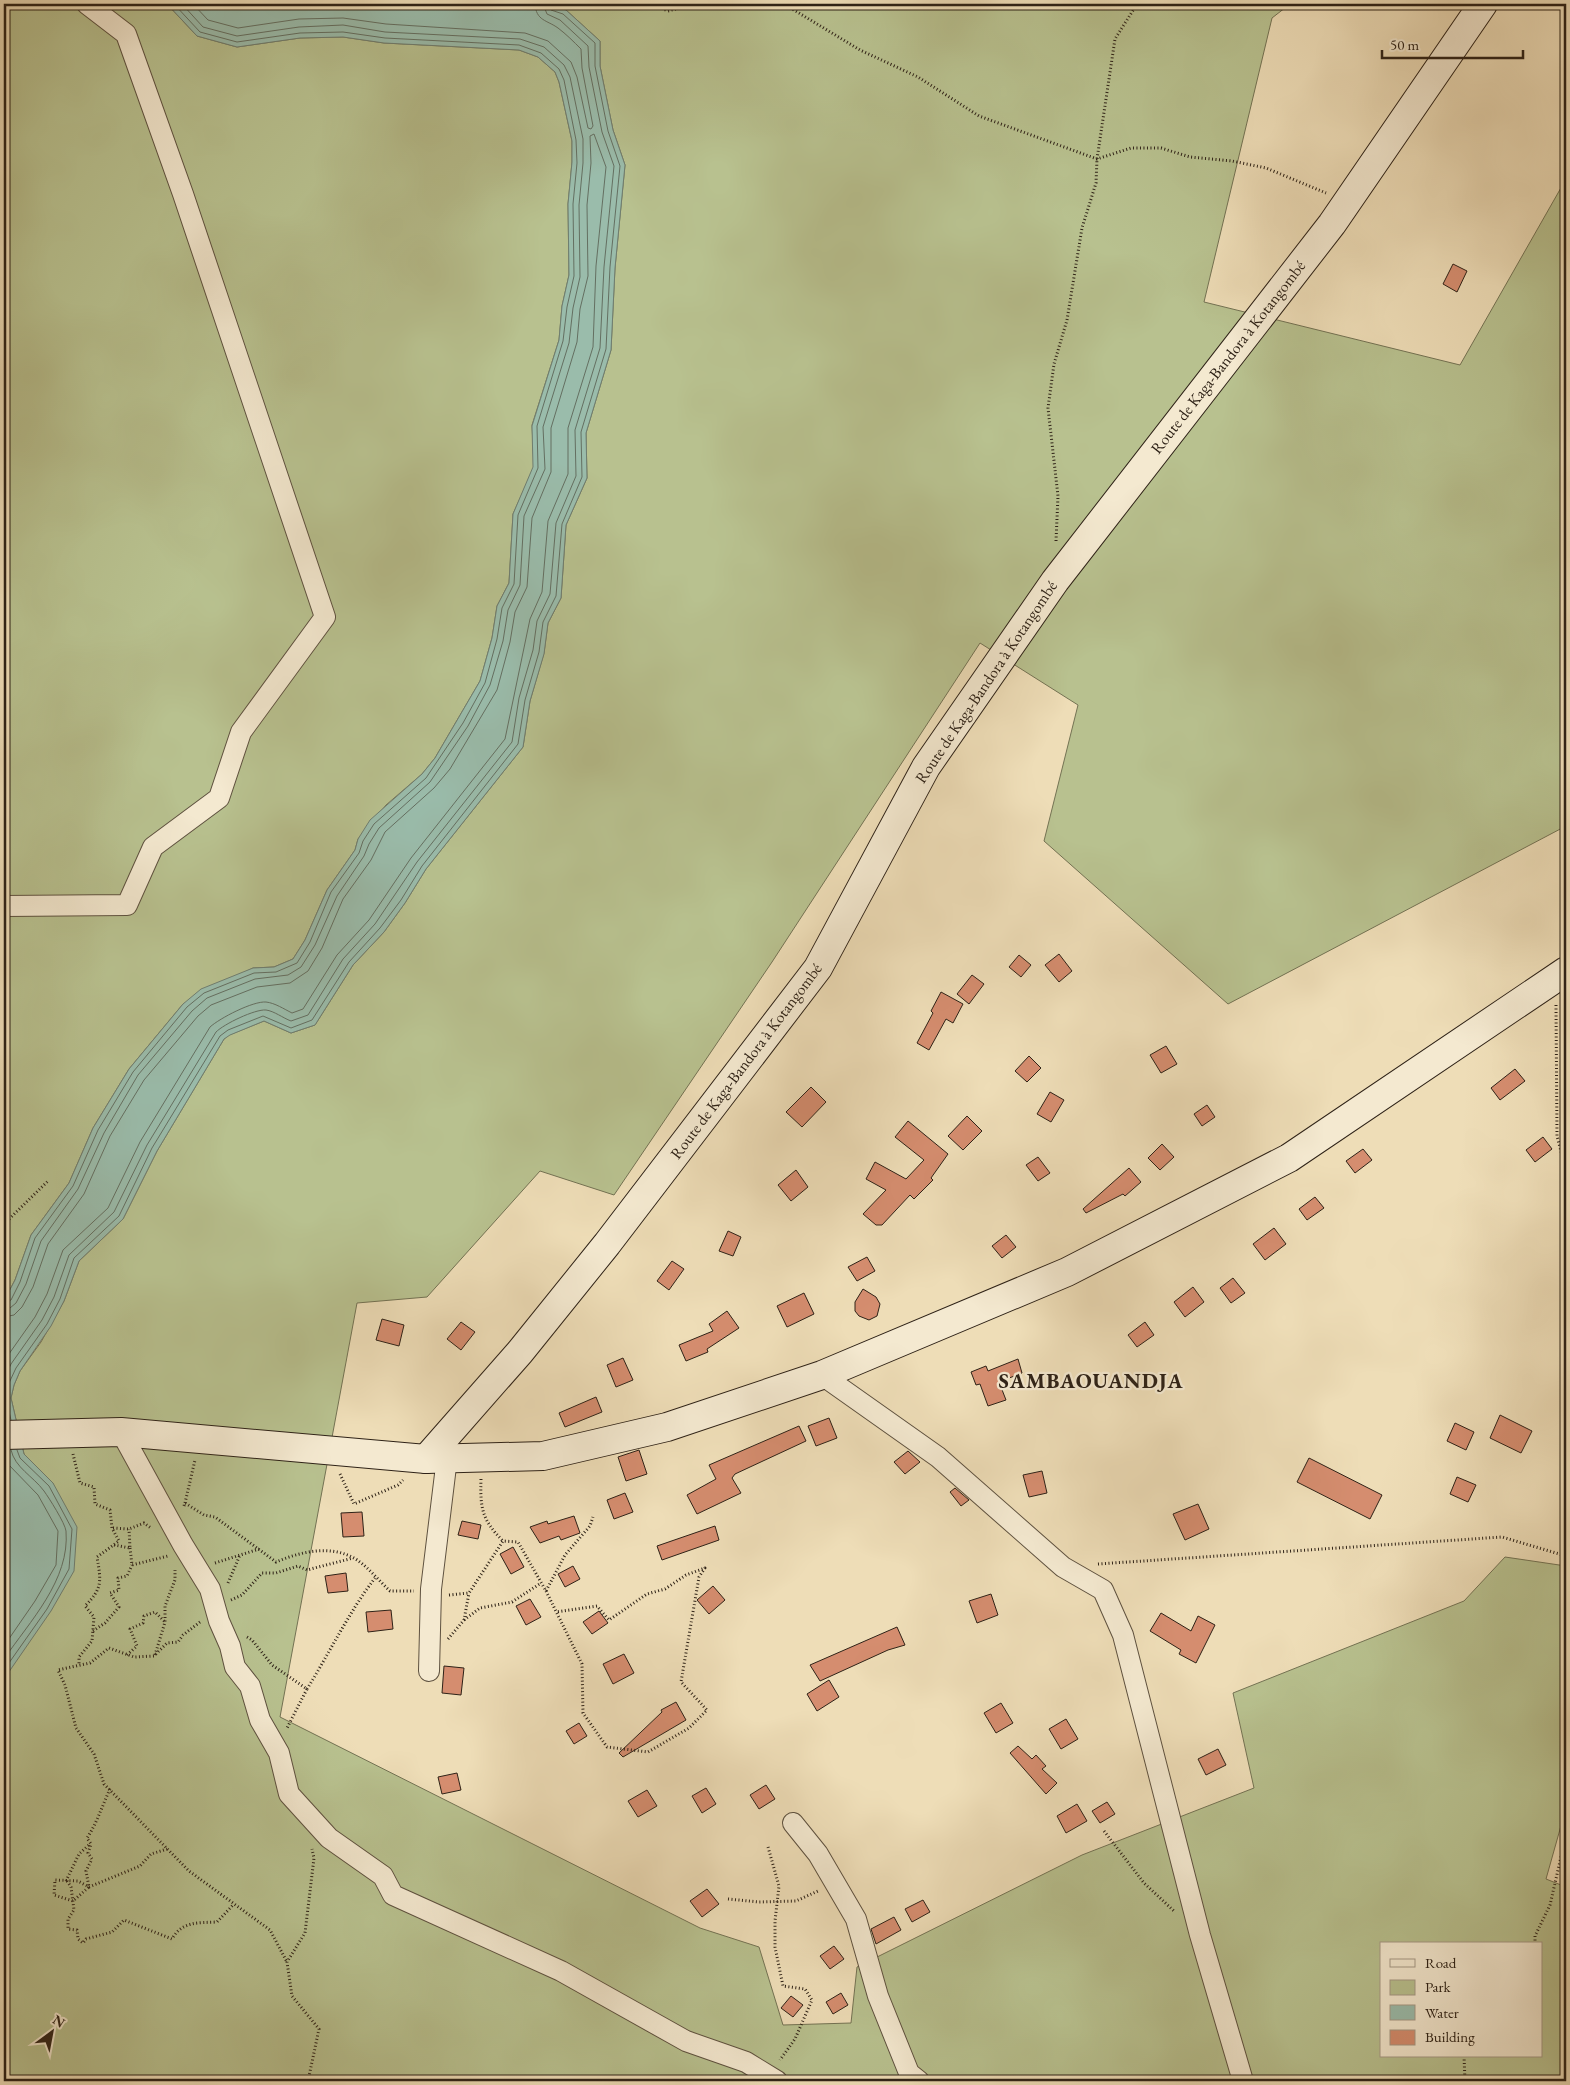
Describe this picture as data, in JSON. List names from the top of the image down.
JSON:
{
  "streets": {
    "street": ["Route de Kaga-Bandora à Kotangombé"]
  },
  "districts": ["SAMBAOUANDJA"],
  "legend": [
    "Road",
    "Park",
    "Water",
    "Building"
  ],
  "scale_bar": "50 m",
  "north": "top right"
}
